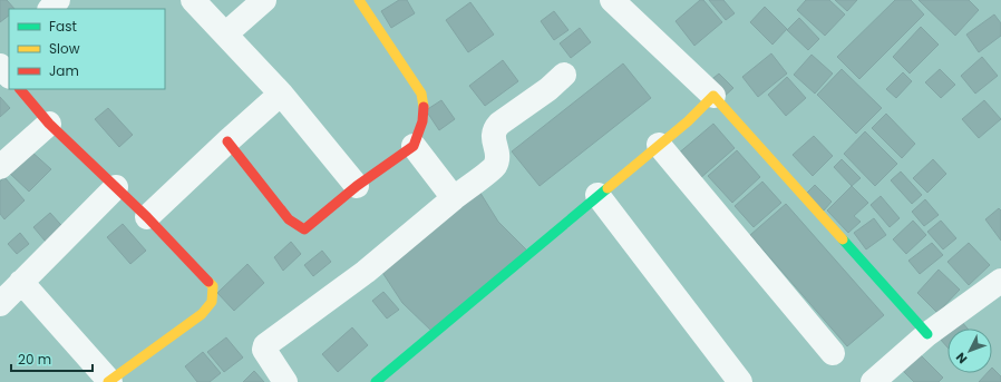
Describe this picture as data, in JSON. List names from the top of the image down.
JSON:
{
  "legend": ["Fast", "Slow", "Jam"],
  "scale_bar": "20 m",
  "north": "bottom left"
}
